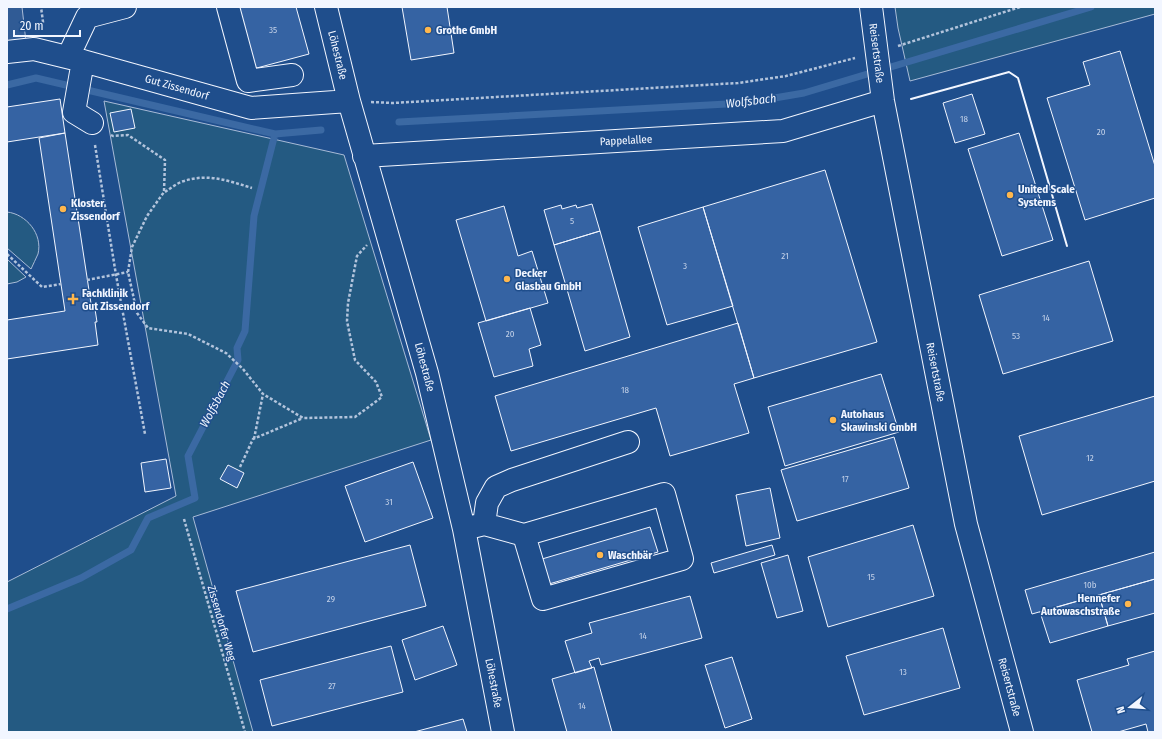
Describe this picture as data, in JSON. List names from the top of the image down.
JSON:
{
  "streets": {
    "street": [
      "Reisertstraße",
      "Löhestraße",
      "Gut Zissendorf",
      "Pappelallee"
    ],
    "path": ["Zissendorfer Weg"]
  },
  "crossings": [
    ["Reisertstraße", "Pappelallee"],
    ["Löhestraße", "Gut Zissendorf"],
    ["Löhestraße", "Pappelallee"]
  ],
  "water": ["Wolfsbach"],
  "places": {
    "other": [
      "Grothe GmbH",
      "United Scale Systems",
      "Kloster Zissendorf",
      "Decker Glasbau GmbH",
      "Autohaus Skawinski GmbH",
      "Waschbär",
      "Hennefer Autowaschstraße"
    ],
    "health": ["Fachklinik Gut Zissendorf"]
  },
  "house_numbers": [
    "35",
    "18",
    "20",
    "5",
    "21",
    "3",
    "14",
    "20",
    "53",
    "18",
    "12",
    "17",
    "31",
    "15",
    "10b",
    "29",
    "14",
    "13",
    "27",
    "14"
  ],
  "scale_bar": "20 m",
  "north": "left"
}
